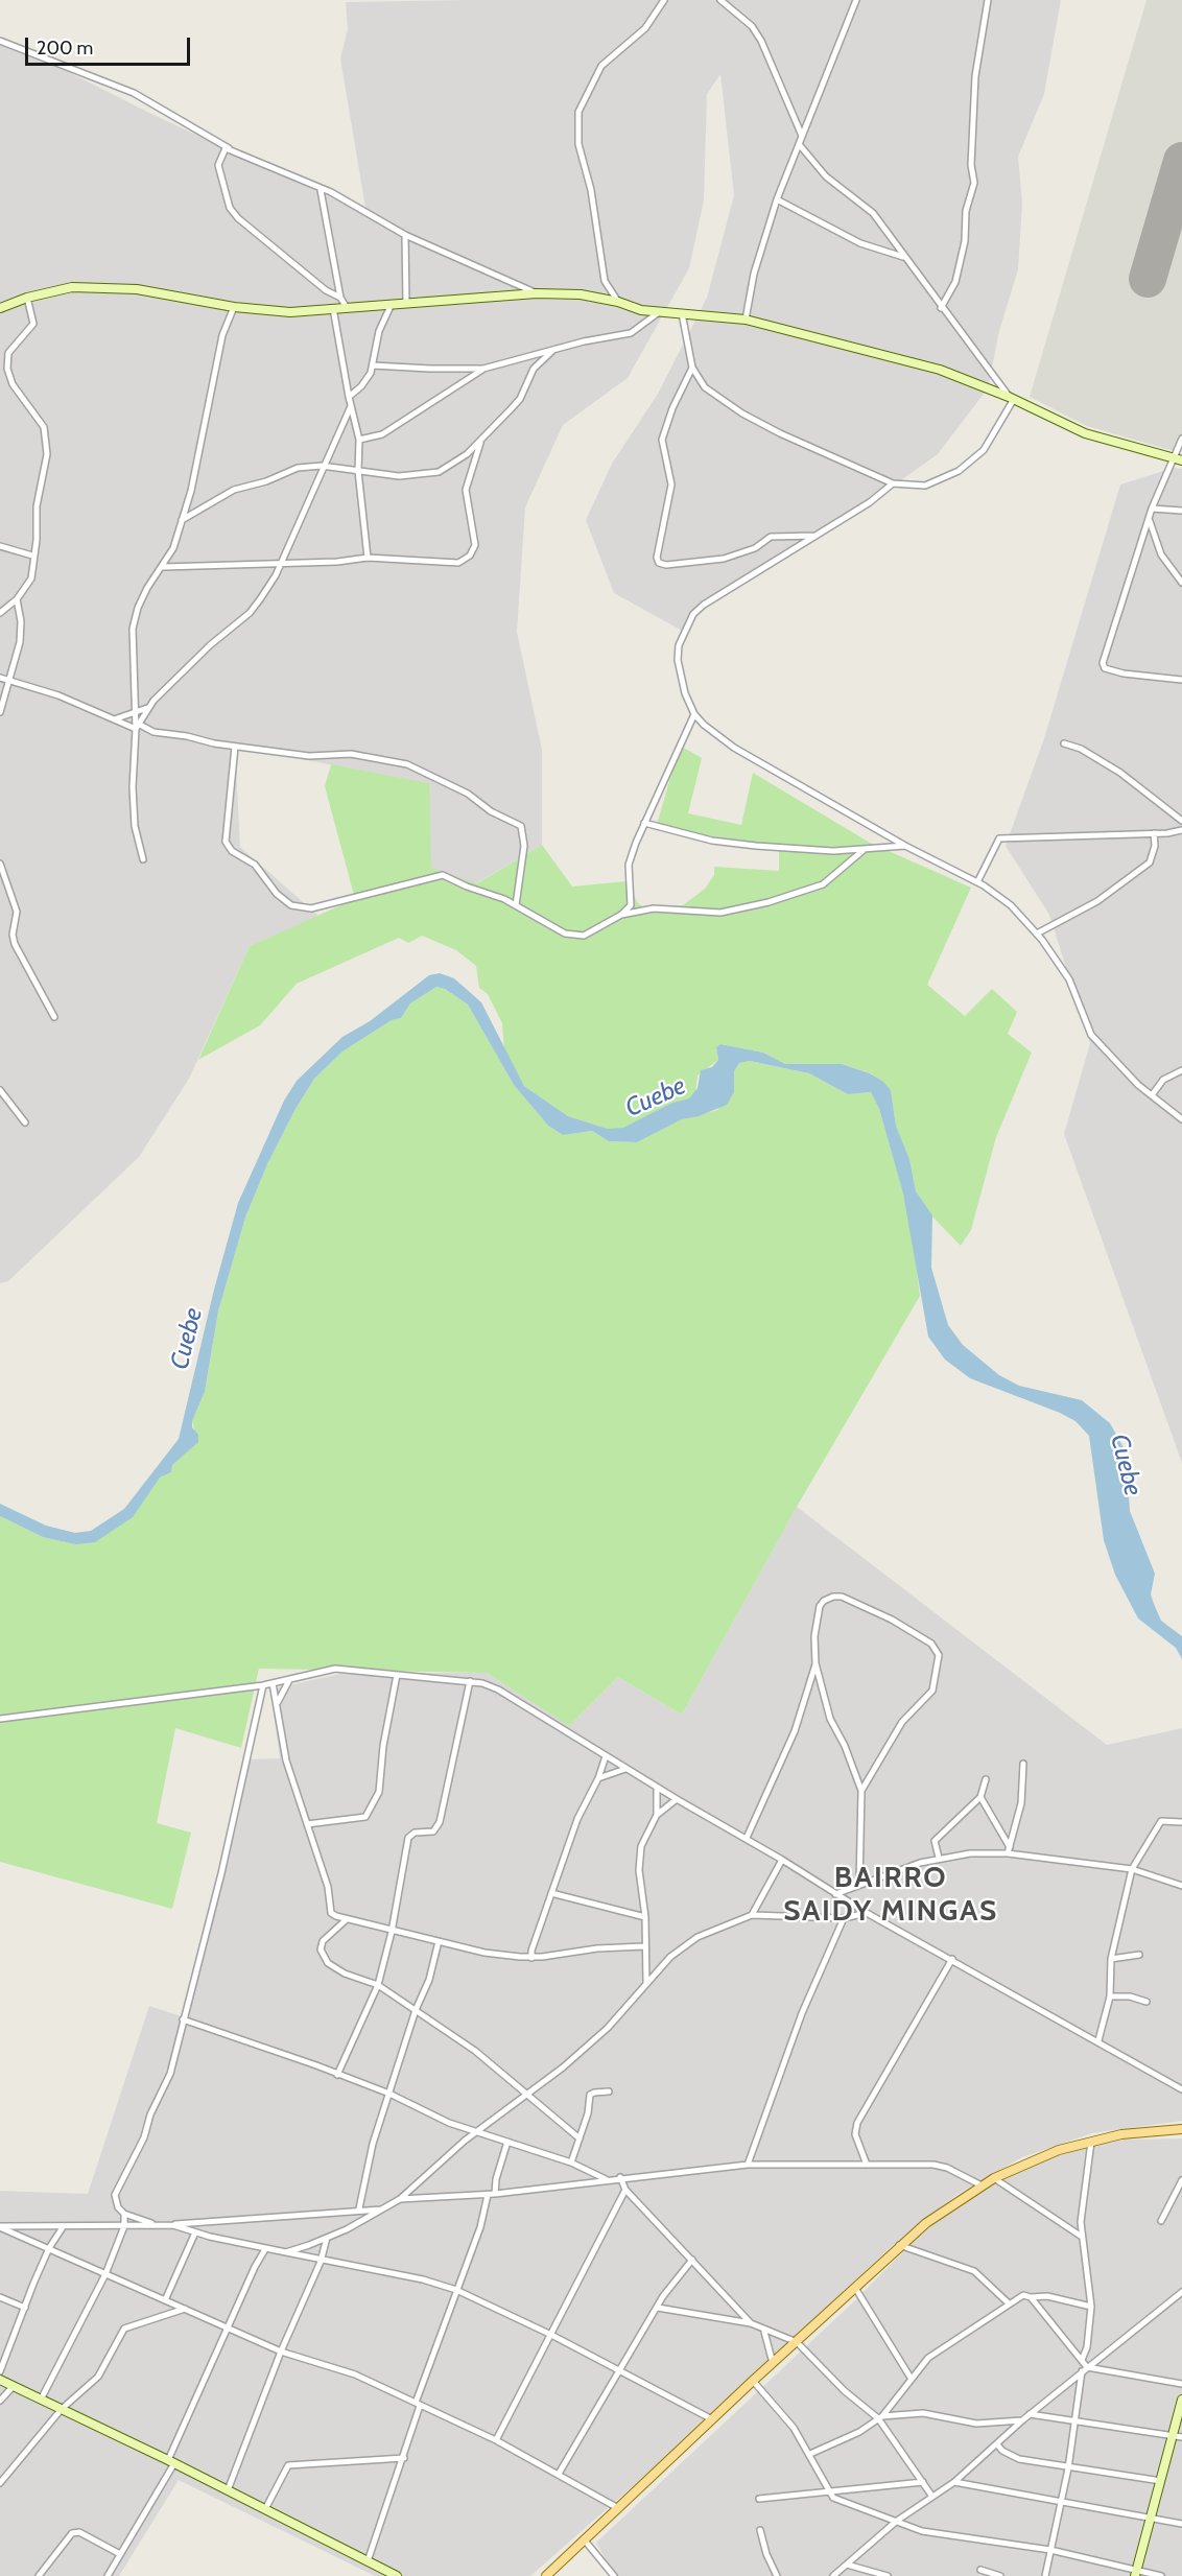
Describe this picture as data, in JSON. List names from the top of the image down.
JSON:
{
  "districts": ["BAIRRO SAIDY MINGAS"],
  "water": ["Cuebe"],
  "scale_bar": "200 m"
}
